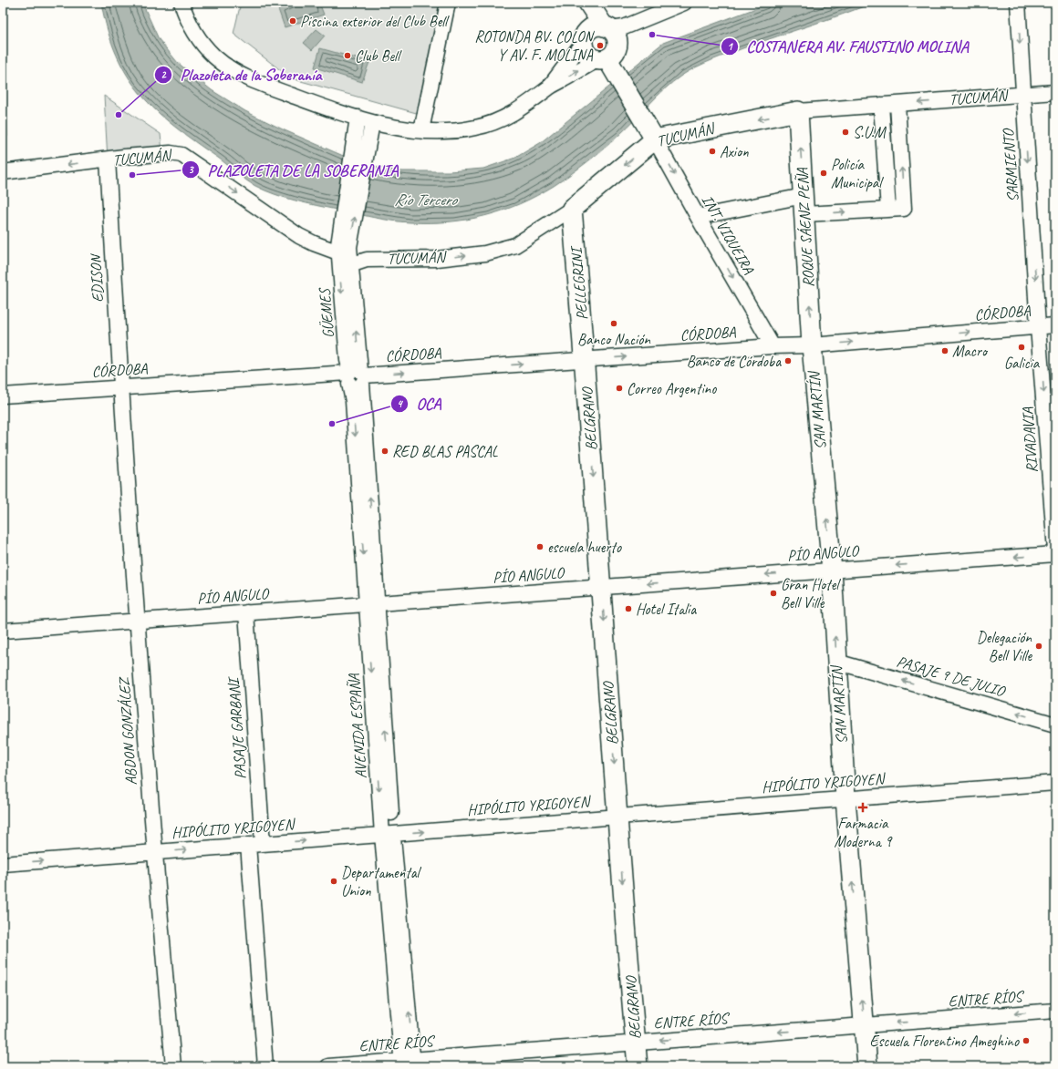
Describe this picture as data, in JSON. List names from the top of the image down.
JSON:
{
  "streets": {
    "main road": [
      "TUCUMÁN",
      "ROQUE SÁENZ PEÑA",
      "PELLEGRINI",
      "SAN MARTÍN",
      "BELGRANO"
    ],
    "street": [
      "SARMIENTO",
      "INT. VIQUEIRA",
      "EDISON",
      "CÓRDOBA",
      "GÜEMES",
      "RIVADAVIA",
      "PÍO ANGULO",
      "PASAJE 9 DE JULIO",
      "AVENIDA ESPAÑA",
      "PASAJE GARBANI",
      "ABDON GONZÁLEZ",
      "HIPÓLITO YRIGOYEN",
      "ENTRE RÍOS"
    ]
  },
  "crossings": [
    ["TUCUMÁN", "SARMIENTO"],
    ["TUCUMÁN", "ROQUE SÁENZ PEÑA"],
    ["TUCUMÁN", "INT. VIQUEIRA"],
    ["TUCUMÁN", "EDISON"],
    ["TUCUMÁN", "PELLEGRINI"],
    ["TUCUMÁN", "GÜEMES"],
    ["SARMIENTO", "CÓRDOBA"],
    ["SARMIENTO", "RIVADAVIA"],
    ["ROQUE SÁENZ PEÑA", "CÓRDOBA"],
    ["ROQUE SÁENZ PEÑA", "SAN MARTÍN"],
    ["INT. VIQUEIRA", "CÓRDOBA"],
    ["EDISON", "CÓRDOBA"],
    ["EDISON", "ABDON GONZÁLEZ"],
    ["PELLEGRINI", "CÓRDOBA"],
    ["PELLEGRINI", "BELGRANO"],
    ["CÓRDOBA", "GÜEMES"],
    ["CÓRDOBA", "SAN MARTÍN"],
    ["CÓRDOBA", "BELGRANO"],
    ["CÓRDOBA", "RIVADAVIA"],
    ["CÓRDOBA", "AVENIDA ESPAÑA"],
    ["CÓRDOBA", "ABDON GONZÁLEZ"],
    ["GÜEMES", "AVENIDA ESPAÑA"],
    ["SAN MARTÍN", "PÍO ANGULO"],
    ["SAN MARTÍN", "PASAJE 9 DE JULIO"],
    ["SAN MARTÍN", "HIPÓLITO YRIGOYEN"],
    ["SAN MARTÍN", "ENTRE RÍOS"],
    ["BELGRANO", "PÍO ANGULO"],
    ["BELGRANO", "HIPÓLITO YRIGOYEN"],
    ["BELGRANO", "ENTRE RÍOS"],
    ["PÍO ANGULO", "AVENIDA ESPAÑA"],
    ["PÍO ANGULO", "PASAJE GARBANI"],
    ["PÍO ANGULO", "ABDON GONZÁLEZ"],
    ["AVENIDA ESPAÑA", "HIPÓLITO YRIGOYEN"],
    ["AVENIDA ESPAÑA", "ENTRE RÍOS"],
    ["PASAJE GARBANI", "HIPÓLITO YRIGOYEN"],
    ["ABDON GONZÁLEZ", "HIPÓLITO YRIGOYEN"]
  ],
  "one_way": [
    "SARMIENTO",
    "ROQUE SÁENZ PEÑA",
    "INT. VIQUEIRA",
    "CÓRDOBA",
    "SAN MARTÍN",
    "BELGRANO",
    "RIVADAVIA",
    "PÍO ANGULO",
    "PASAJE 9 DE JULIO",
    "HIPÓLITO YRIGOYEN",
    "ENTRE RÍOS"
  ],
  "water": ["Río Tercero"],
  "places": {
    "other": [
      "Piscina exterior del Club Bell",
      "COSTANERA AV. FAUSTINO MOLINA",
      "ROTONDA BV. COLON Y AV. F. MOLINA",
      "Club Bell",
      "Plazoleta de la Soberanía",
      "S.U.M",
      "Axion",
      "Policía Municipal",
      "PLAZOLETA DE LA SOBERANIA",
      "Banco Nación",
      "Galicia",
      "Macro",
      "Banco de Córdoba",
      "Correo Argentino",
      "OCA",
      "RED BLAS PASCAL",
      "escuela huerto",
      "Gran Hotel Bell Ville",
      "Hotel Italia",
      "Delegación Bell Ville",
      "Departamental Union",
      "Escuela Florentino Ameghino"
    ],
    "health": ["Farmacia Moderna 9"]
  }
}
